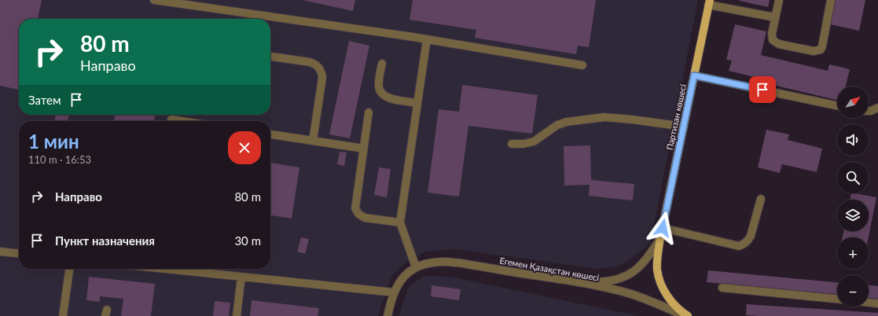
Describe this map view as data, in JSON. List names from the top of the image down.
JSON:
{
  "streets": {
    "main road": ["Партизан көшесі"],
    "street": ["Егемен Қазақстан көшесі"]
  },
  "north": "top right",
  "page": {
    "turn": ["80 m", "Направо"],
    "then": "Затем",
    "map_buttons": ["+", "−"],
    "heading": ["1 мин", "110 m · 16:53"],
    "list": [
      {
        "name": "Направо",
        "value": "80 m"
      },
      {
        "name": "Пункт назначения",
        "value": "30 m"
      }
    ]
  }
}
